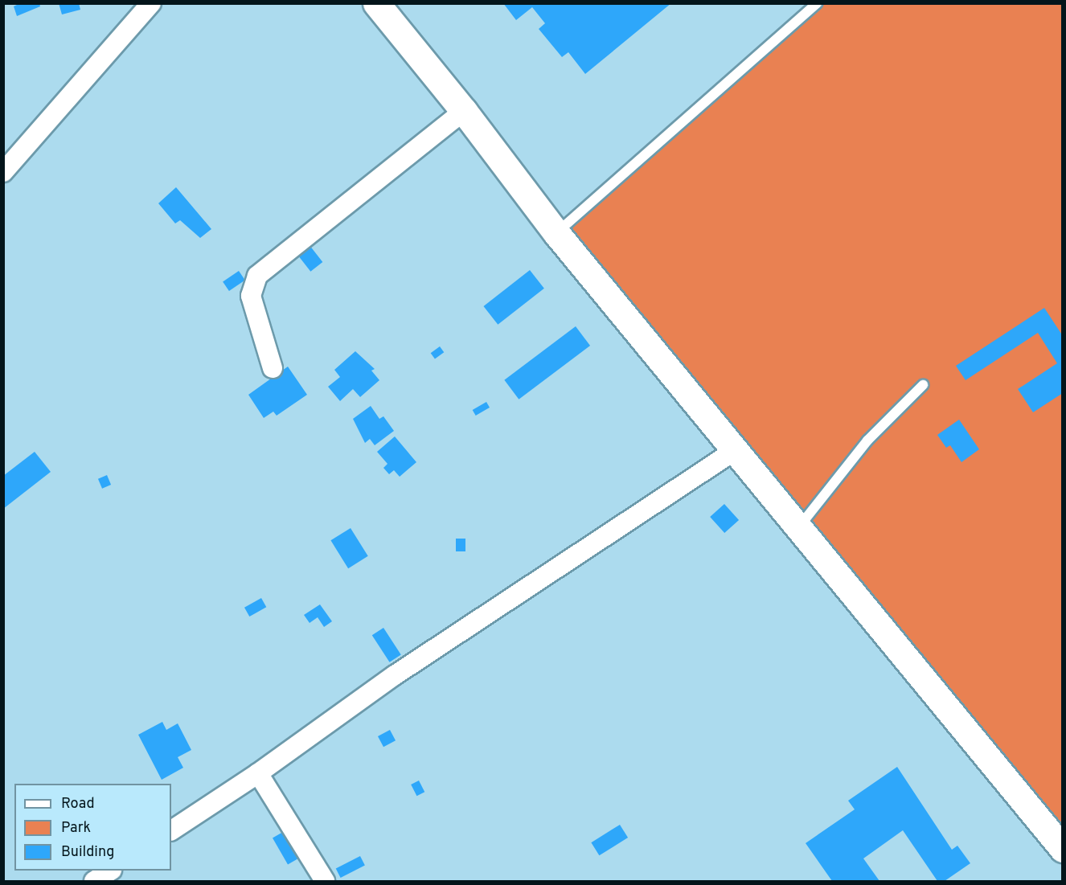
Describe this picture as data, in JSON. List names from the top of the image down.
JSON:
{
  "legend": ["Road", "Park", "Building"]
}
